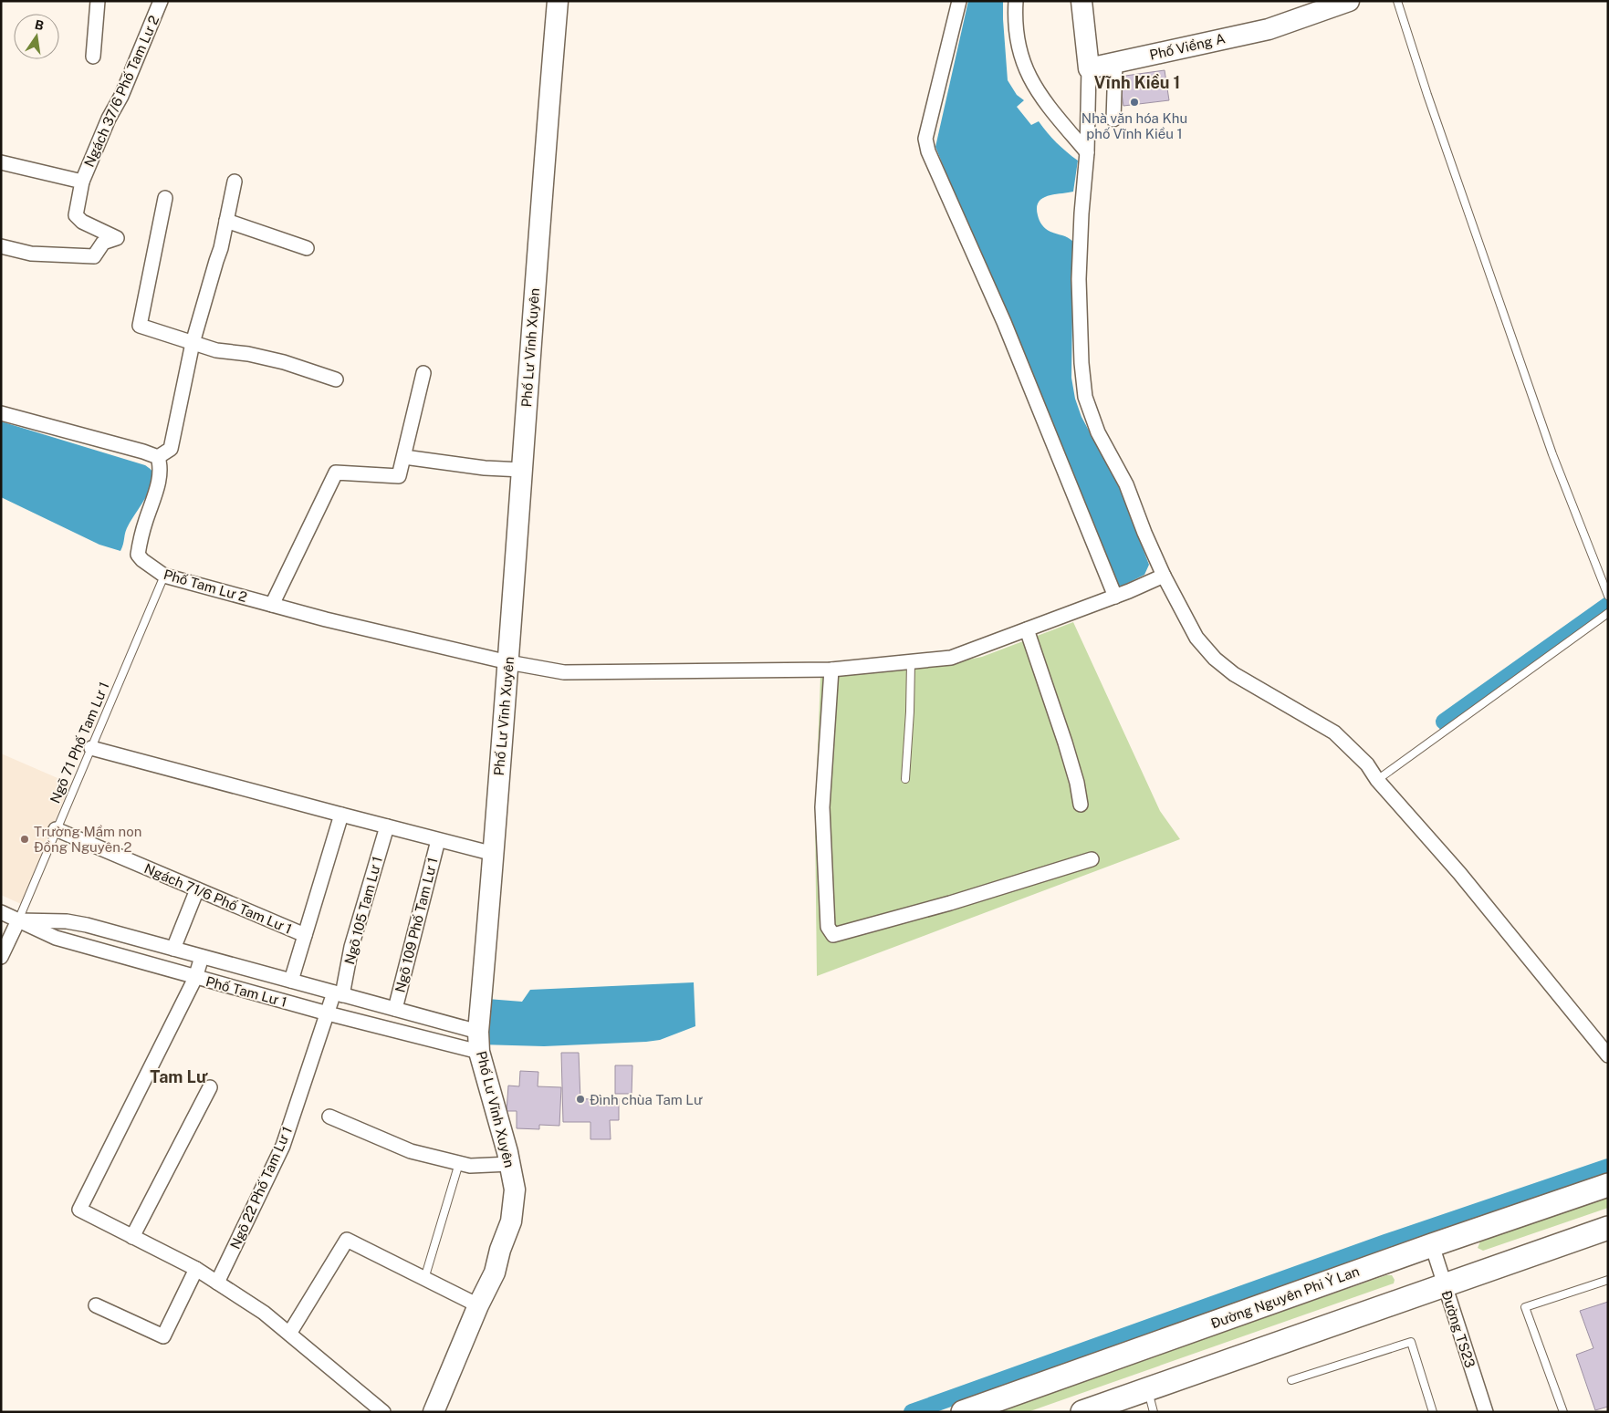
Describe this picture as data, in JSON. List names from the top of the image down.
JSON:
{
  "streets": {
    "main road": ["Đường Nguyên Phi Ỷ Lan"],
    "street": [
      "Phố Viềng A",
      "Ngách 37/6 Phố Tam Lư 2",
      "Phố Lư Vĩnh Xuyên",
      "Phố Tam Lư 2",
      "Ngách 71/6 Phố Tam Lư 1",
      "Ngõ 105 Tam Lư 1",
      "Ngõ 109 Phố Tam Lư 1",
      "Phố Tam Lư 1",
      "Ngõ 22 Phố Tam Lư 1",
      "Đường TS23"
    ],
    "lane": ["Ngõ 71 Phố Tam Lư 1"]
  },
  "crossings": [
    ["Phố Lư Vĩnh Xuyên", "Phố Tam Lư 2"],
    ["Phố Lư Vĩnh Xuyên", "Phố Tam Lư 1"],
    ["Phố Tam Lư 2", "Ngõ 71 Phố Tam Lư 1"],
    ["Ngõ 71 Phố Tam Lư 1", "Ngách 71/6 Phố Tam Lư 1"],
    ["Ngõ 71 Phố Tam Lư 1", "Phố Tam Lư 1"],
    ["Ngõ 105 Tam Lư 1", "Phố Tam Lư 1"],
    ["Ngõ 105 Tam Lư 1", "Ngõ 22 Phố Tam Lư 1"],
    ["Ngõ 109 Phố Tam Lư 1", "Phố Tam Lư 1"],
    ["Phố Tam Lư 1", "Ngõ 22 Phố Tam Lư 1"],
    ["Đường Nguyên Phi Ỷ Lan", "Đường TS23"]
  ],
  "districts": ["Vĩnh Kiều 1", "Tam Lư"],
  "places": ["Nhà văn hóa Khu phố Vĩnh Kiều 1", "Trường Mầm non Đồng Nguyên 2", "Đình chùa Tam Lư"],
  "north": "top"
}
